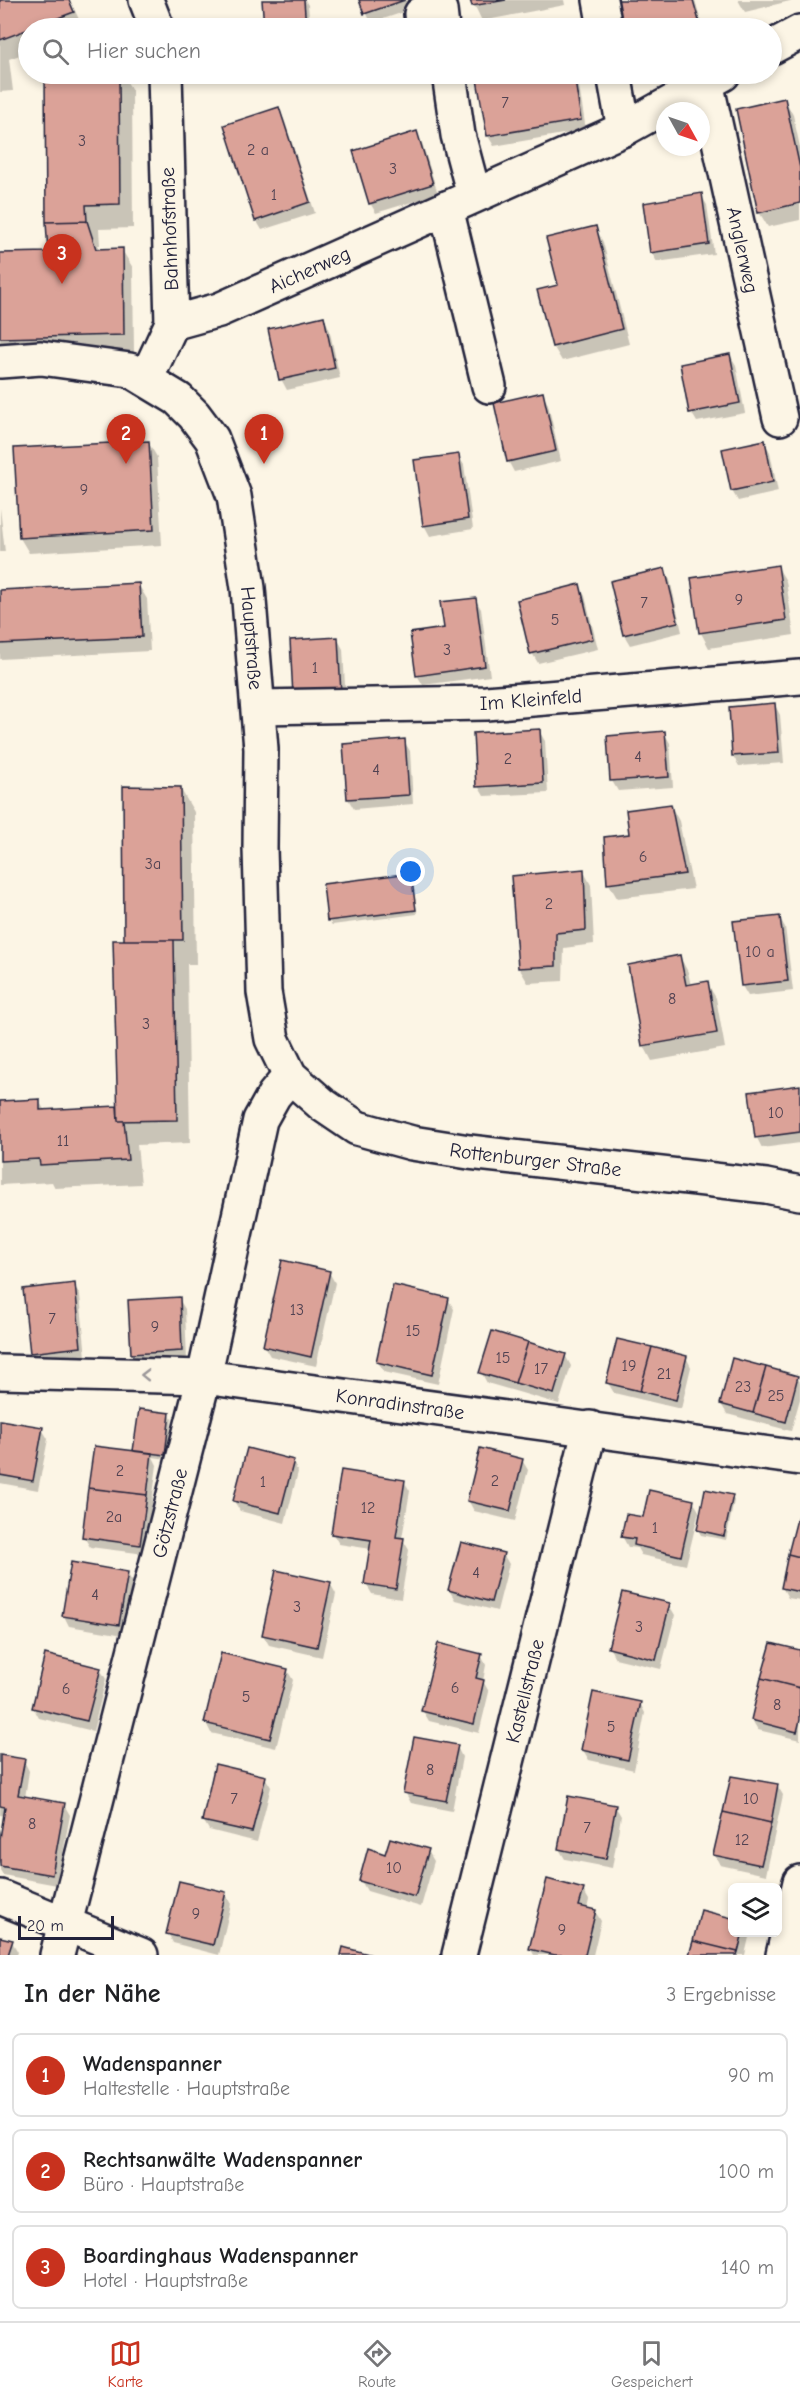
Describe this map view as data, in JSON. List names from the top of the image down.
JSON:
{
  "streets": {
    "street": [
      "Bahnhofstraße",
      "Anglerweg",
      "Aicherweg",
      "Hauptstraße",
      "Im Kleinfeld",
      "Rottenburger Straße",
      "Konradinstraße",
      "Götzstraße",
      "Kastellstraße"
    ]
  },
  "crossings": [
    ["Bahnhofstraße", "Aicherweg"],
    ["Bahnhofstraße", "Hauptstraße"],
    ["Hauptstraße", "Im Kleinfeld"],
    ["Hauptstraße", "Rottenburger Straße"],
    ["Hauptstraße", "Götzstraße"],
    ["Rottenburger Straße", "Götzstraße"],
    ["Konradinstraße", "Götzstraße"],
    ["Konradinstraße", "Kastellstraße"]
  ],
  "house_numbers": [
    "7",
    "3",
    "2 a",
    "3",
    "1",
    "9",
    "9",
    "7",
    "5",
    "3",
    "1",
    "4",
    "2",
    "4",
    "6",
    "3a",
    "2",
    "10 a",
    "8",
    "3",
    "10",
    "11",
    "13",
    "7",
    "9",
    "15",
    "15",
    "19",
    "17",
    "21",
    "23",
    "25",
    "2",
    "2",
    "1",
    "12",
    "2a",
    "1",
    "4",
    "4",
    "3",
    "3",
    "6",
    "6",
    "5",
    "8",
    "5",
    "8",
    "7",
    "10",
    "8",
    "7",
    "12",
    "10",
    "9",
    "9"
  ],
  "scale_bar": "20 m",
  "north": "bottom right",
  "page": {
    "search": "Hier suchen",
    "pins": ["3", "1", "2"],
    "scale": "20 m",
    "heading": ["In der Nähe", "3 Ergebnisse"],
    "list": [
      {
        "mark": "1",
        "name": "Wadenspanner",
        "note": "Haltestelle · Hauptstraße",
        "value": "90 m"
      },
      {
        "mark": "2",
        "name": "Rechtsanwälte Wadenspanner",
        "note": "Büro · Hauptstraße",
        "value": "100 m"
      },
      {
        "mark": "3",
        "name": "Boardinghaus Wadenspanner",
        "note": "Hotel · Hauptstraße",
        "value": "140 m"
      }
    ],
    "nav": ["Karte", "Route", "Gespeichert"]
  }
}
